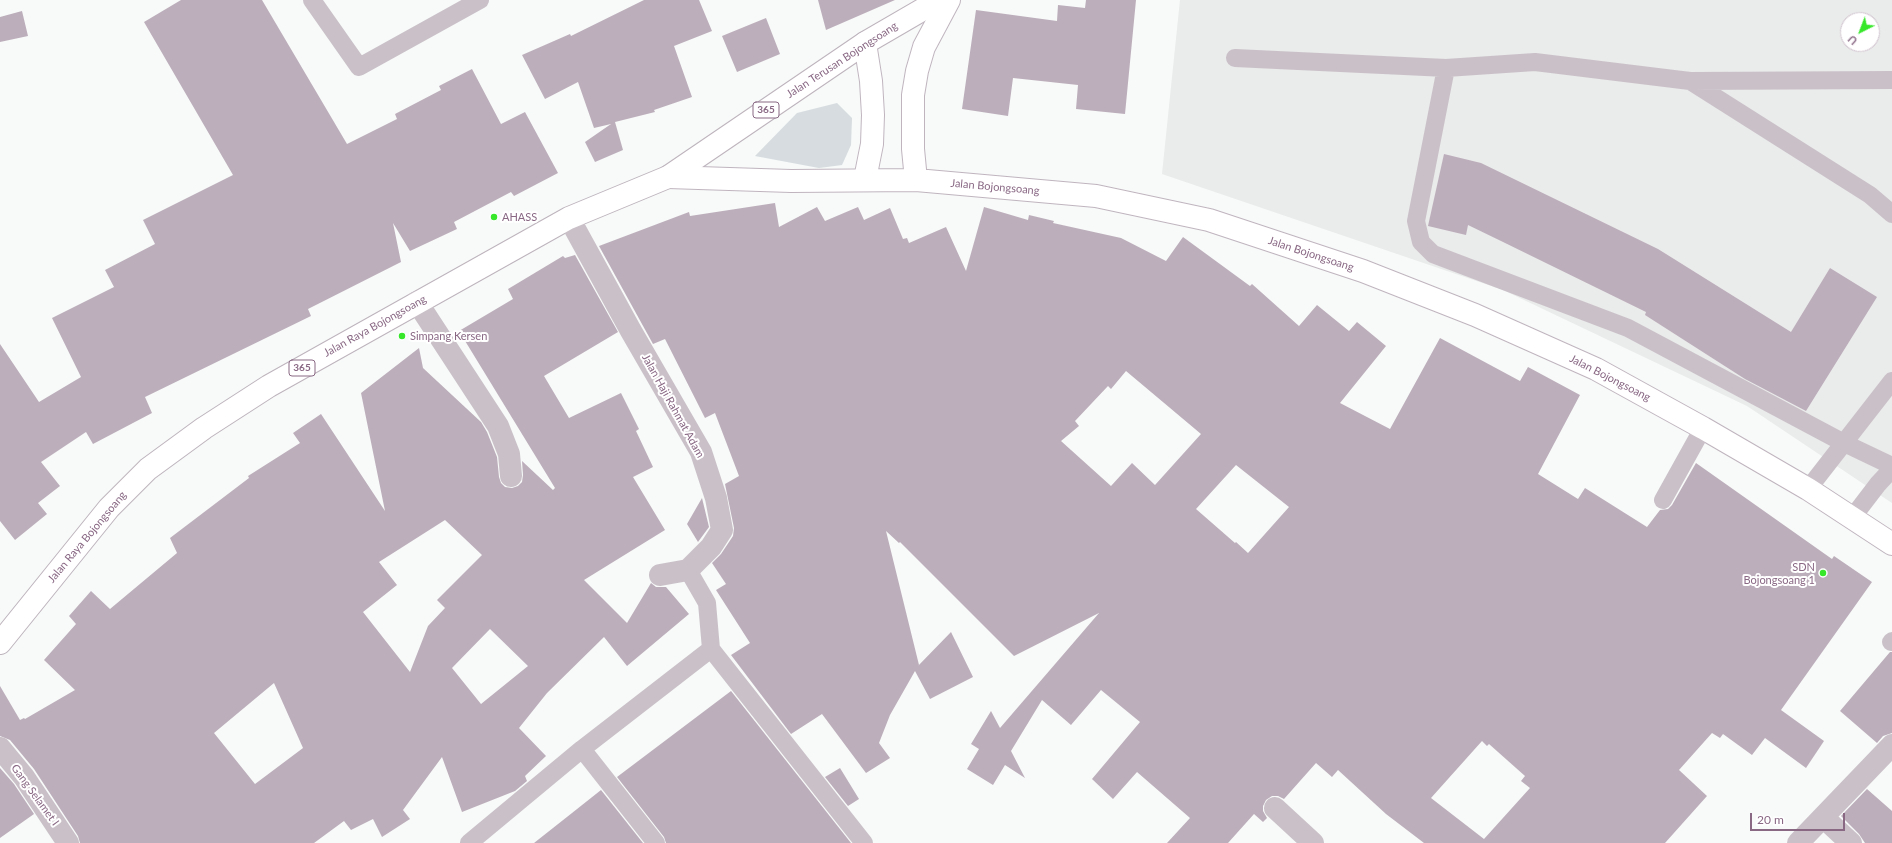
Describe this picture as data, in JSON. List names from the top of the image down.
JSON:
{
  "streets": {
    "main road": [
      "Jalan Terusan Bojongsoang",
      "365",
      "Jalan Bojongsoang",
      "Jalan Raya Bojongsoang"
    ],
    "street": ["Jalan Haji Rahmat Adam", "Gang Selamet I"]
  },
  "crossings": [
    ["Jalan Terusan Bojongsoang", "Jalan Bojongsoang"],
    ["Jalan Terusan Bojongsoang", "Jalan Raya Bojongsoang"],
    ["Jalan Bojongsoang", "Jalan Raya Bojongsoang"],
    ["Jalan Raya Bojongsoang", "Jalan Haji Rahmat Adam"]
  ],
  "places": ["AHASS", "Simpang Kersen", "SDN Bojongsoang 1"],
  "scale_bar": "20 m",
  "north": "bottom left"
}
